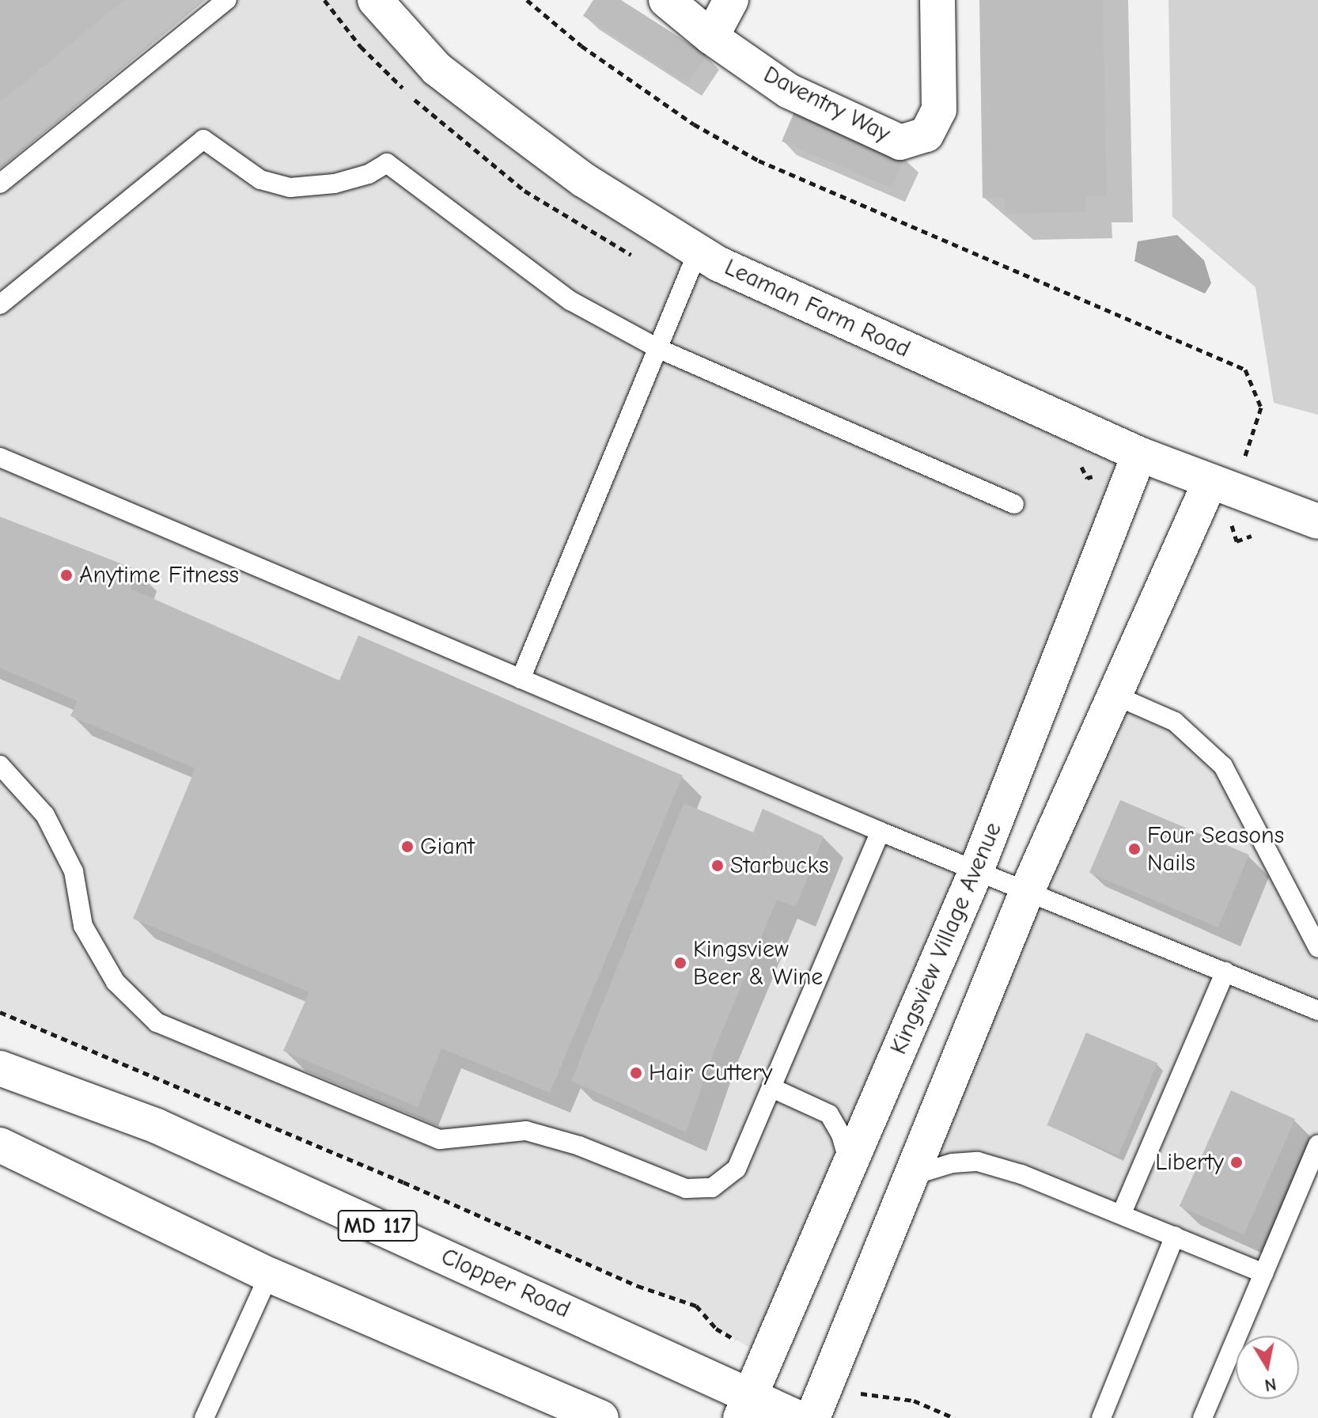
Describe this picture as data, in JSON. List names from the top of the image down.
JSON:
{
  "streets": {
    "street": [
      "Daventry Way",
      "Leaman Farm Road",
      "Kingsview Village Avenue",
      "MD 117",
      "Clopper Road"
    ]
  },
  "crossings": [
    ["Leaman Farm Road", "Kingsview Village Avenue"],
    ["Kingsview Village Avenue", "Clopper Road"]
  ],
  "places": [
    "Anytime Fitness",
    "Giant",
    "Four Seasons Nails",
    "Starbucks",
    "Kingsview Beer & Wine",
    "Hair Cuttery",
    "Liberty"
  ],
  "north": "bottom"
}
